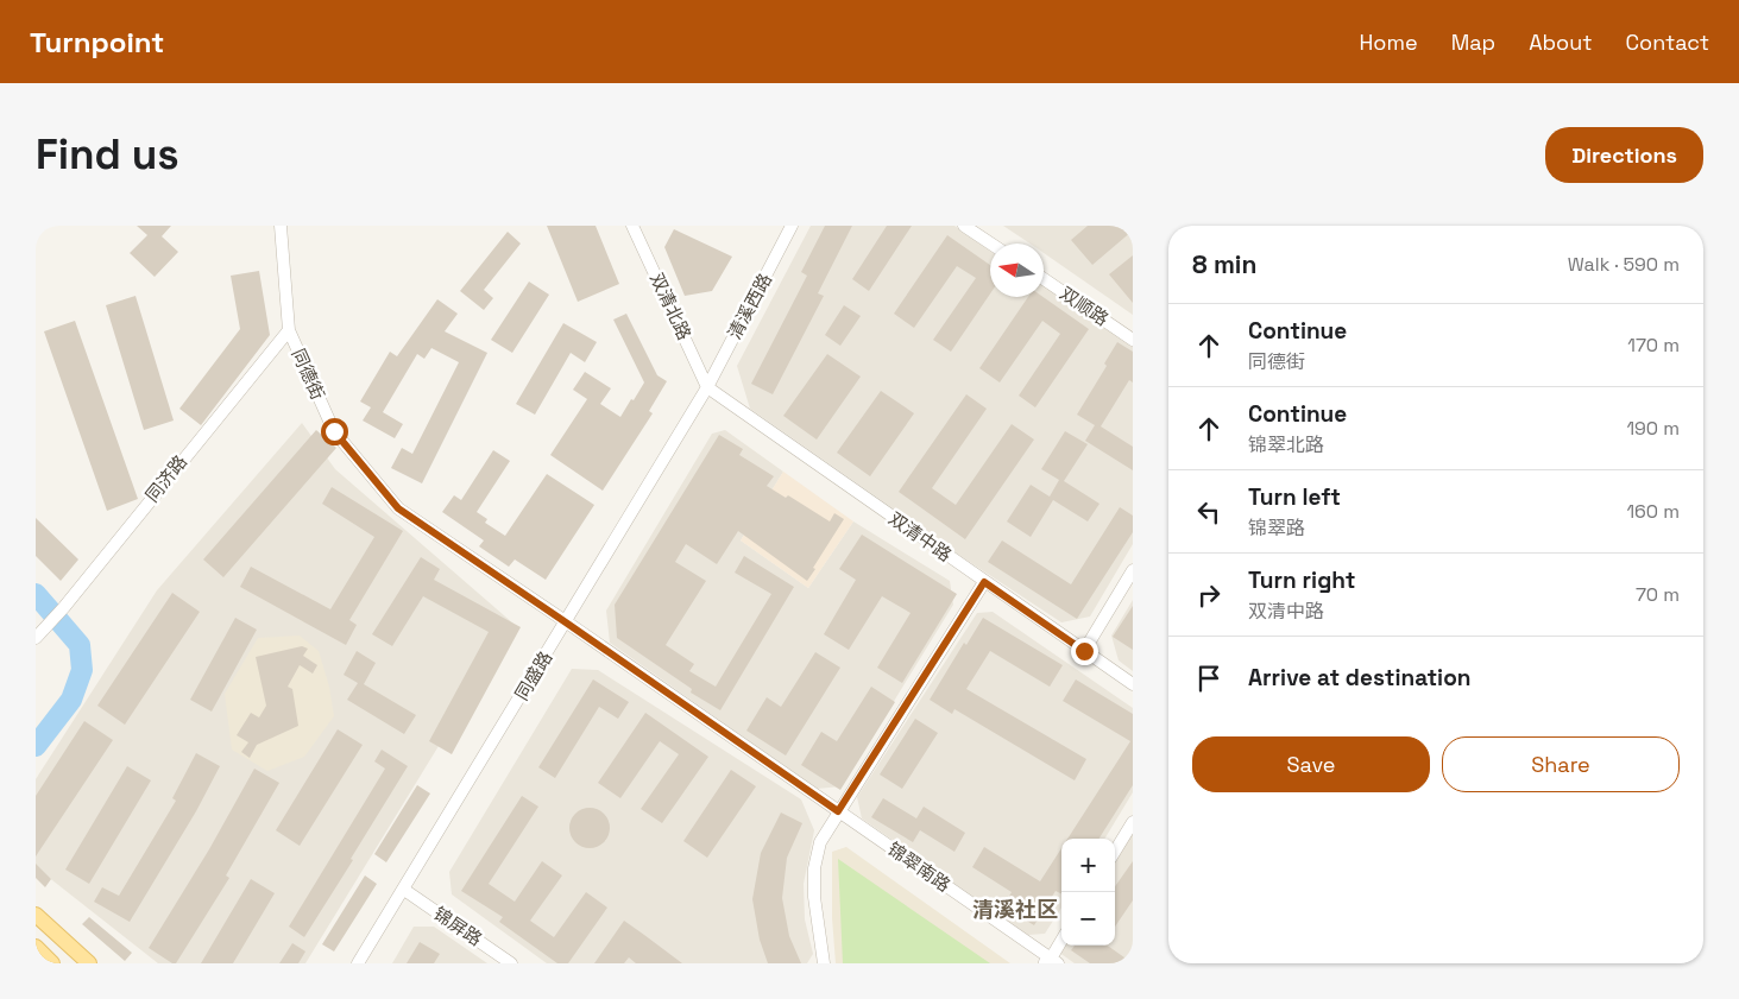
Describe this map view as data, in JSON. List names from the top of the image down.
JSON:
{
  "streets": {
    "street": [
      "双清北路",
      "清溪西路",
      "双顺路",
      "同德街",
      "同济路",
      "双清中路",
      "同盛路",
      "锦翠南路",
      "锦屏路"
    ]
  },
  "crossings": [
    ["双清北路", "清溪西路"],
    ["双清北路", "双清中路"],
    ["双清北路", "同盛路"],
    ["清溪西路", "双清中路"],
    ["清溪西路", "同盛路"],
    ["同德街", "同济路"],
    ["同德街", "同盛路"],
    ["同德街", "锦翠南路"],
    ["双清中路", "同盛路"],
    ["同盛路", "锦屏路"]
  ],
  "districts": ["清溪社区"],
  "north": "left",
  "page": {
    "header": "Turnpoint",
    "nav": [
      "Home",
      "Map",
      "About",
      "Contact"
    ],
    "buttons": [
      "Directions",
      ["Save", "Share"]
    ],
    "title": "Find us",
    "heading": ["8 min", "Walk · 590 m"],
    "list": [
      ["Continue", "同德街", "170 m"],
      ["Continue", "锦翠北路", "190 m"],
      ["Turn left", "锦翠路", "160 m"],
      ["Turn right", "双清中路", "70 m"],
      "Arrive at destination"
    ],
    "map_buttons": ["+", "−"]
  }
}
